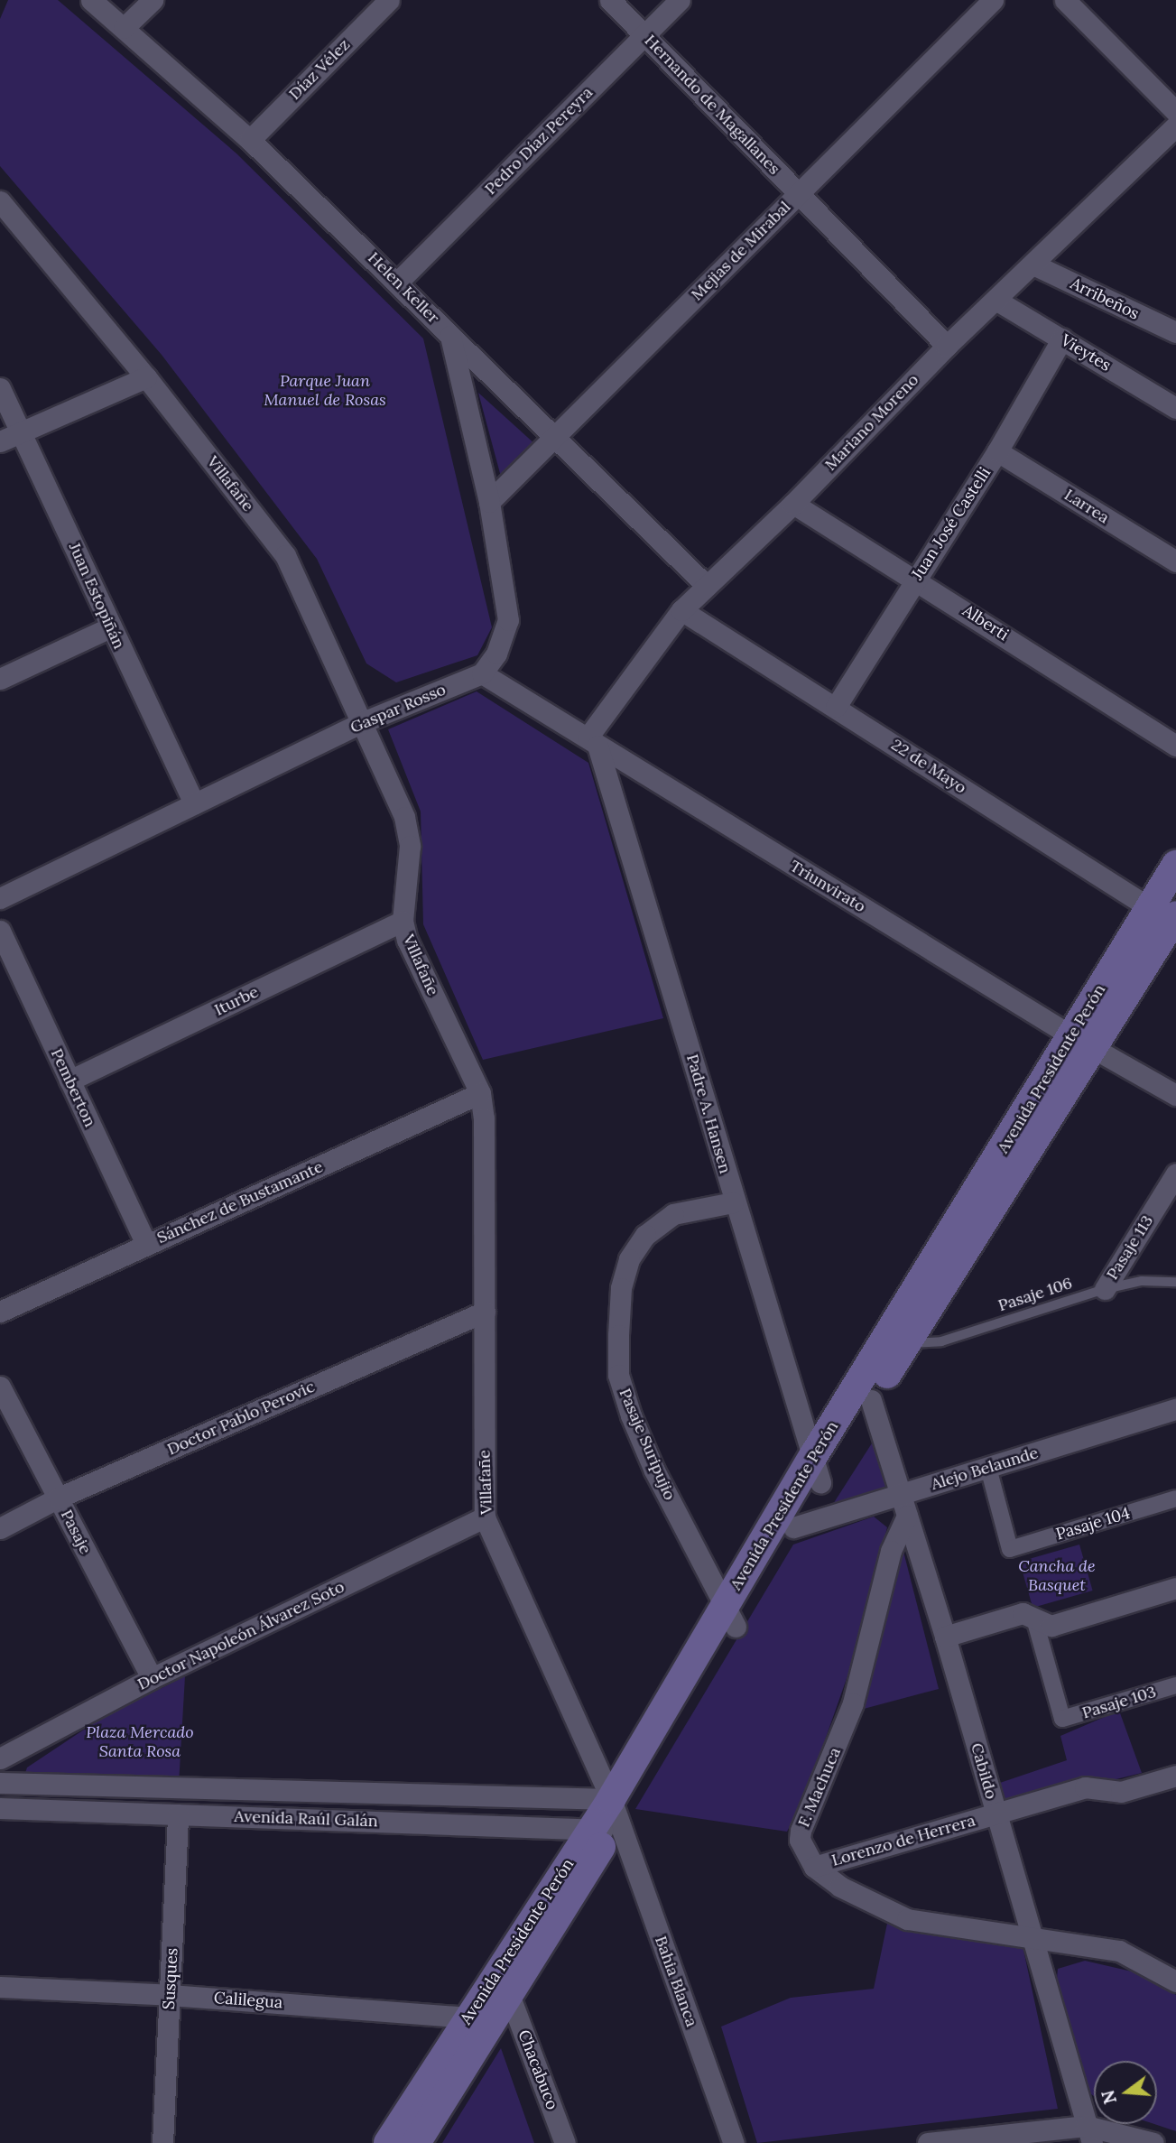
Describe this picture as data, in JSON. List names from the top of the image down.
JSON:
{
  "streets": {
    "main road": ["Avenida Presidente Perón"],
    "street": [
      "Díaz Vélez",
      "Hernando de Magallanes",
      "Pedro Díaz Pereyra",
      "Mejias de Mirabal",
      "Helen Keller",
      "Arribeños",
      "Vieytes",
      "Mariano Moreno",
      "Villafañe",
      "Larrea",
      "Juan José Castelli",
      "Juan Estopiñán",
      "Alberti",
      "Gaspar Rosso",
      "22 de Mayo",
      "Triunvirato",
      "Iturbe",
      "Pemberton",
      "Padre A. Hansen",
      "Sánchez de Bustamante",
      "Pasaje 113",
      "Doctor Pablo Perovic",
      "Pasaje Suripujio",
      "Alejo Belaunde",
      "Pasaje 104",
      "Pasaje",
      "Doctor Napoleón Álvarez Soto",
      "Pasaje 103",
      "Cabildo",
      "F. Machuca",
      "Avenida Raúl Galán",
      "Lorenzo de Herrera",
      "Susques",
      "Bahia Blanca",
      "Calilegua",
      "Chacabuco"
    ],
    "lane": ["Pasaje 106"]
  },
  "crossings": [
    ["Díaz Vélez", "Helen Keller"],
    ["Hernando de Magallanes", "Pedro Díaz Pereyra"],
    ["Hernando de Magallanes", "Mejias de Mirabal"],
    ["Hernando de Magallanes", "Mariano Moreno"],
    ["Pedro Díaz Pereyra", "Helen Keller"],
    ["Mejias de Mirabal", "Helen Keller"],
    ["Helen Keller", "Mariano Moreno"],
    ["Arribeños", "Mariano Moreno"],
    ["Vieytes", "Mariano Moreno"],
    ["Vieytes", "Juan José Castelli"],
    ["Mariano Moreno", "Alberti"],
    ["Mariano Moreno", "22 de Mayo"],
    ["Mariano Moreno", "Triunvirato"],
    ["Mariano Moreno", "Padre A. Hansen"],
    ["Villafañe", "Gaspar Rosso"],
    ["Villafañe", "Iturbe"],
    ["Villafañe", "Avenida Presidente Perón"],
    ["Villafañe", "Sánchez de Bustamante"],
    ["Villafañe", "Doctor Pablo Perovic"],
    ["Villafañe", "Doctor Napoleón Álvarez Soto"],
    ["Villafañe", "Avenida Raúl Galán"],
    ["Villafañe", "Bahia Blanca"],
    ["Larrea", "Juan José Castelli"],
    ["Juan José Castelli", "Alberti"],
    ["Juan José Castelli", "22 de Mayo"],
    ["Juan Estopiñán", "Gaspar Rosso"],
    ["Gaspar Rosso", "Triunvirato"],
    ["22 de Mayo", "Avenida Presidente Perón"],
    ["Triunvirato", "Avenida Presidente Perón"],
    ["Triunvirato", "Padre A. Hansen"],
    ["Iturbe", "Pemberton"],
    ["Avenida Presidente Perón", "Padre A. Hansen"],
    ["Avenida Presidente Perón", "Pasaje 106"],
    ["Avenida Presidente Perón", "Pasaje Suripujio"],
    ["Avenida Presidente Perón", "Alejo Belaunde"],
    ["Avenida Presidente Perón", "Cabildo"],
    ["Avenida Presidente Perón", "Avenida Raúl Galán"],
    ["Avenida Presidente Perón", "Bahia Blanca"],
    ["Avenida Presidente Perón", "Calilegua"],
    ["Avenida Presidente Perón", "Chacabuco"],
    ["Pemberton", "Sánchez de Bustamante"],
    ["Padre A. Hansen", "Pasaje Suripujio"],
    ["Pasaje 113", "Pasaje 106"],
    ["Doctor Pablo Perovic", "Pasaje"],
    ["Alejo Belaunde", "Pasaje 104"],
    ["Alejo Belaunde", "Cabildo"],
    ["Pasaje", "Doctor Napoleón Álvarez Soto"],
    ["Cabildo", "F. Machuca"],
    ["Cabildo", "Lorenzo de Herrera"],
    ["F. Machuca", "Lorenzo de Herrera"],
    ["Avenida Raúl Galán", "Susques"],
    ["Avenida Raúl Galán", "Bahia Blanca"],
    ["Susques", "Calilegua"],
    ["Calilegua", "Chacabuco"]
  ],
  "parks": ["Parque Juan Manuel de Rosas", "Cancha de Basquet", "Plaza Mercado Santa Rosa"],
  "north": "left"
}
